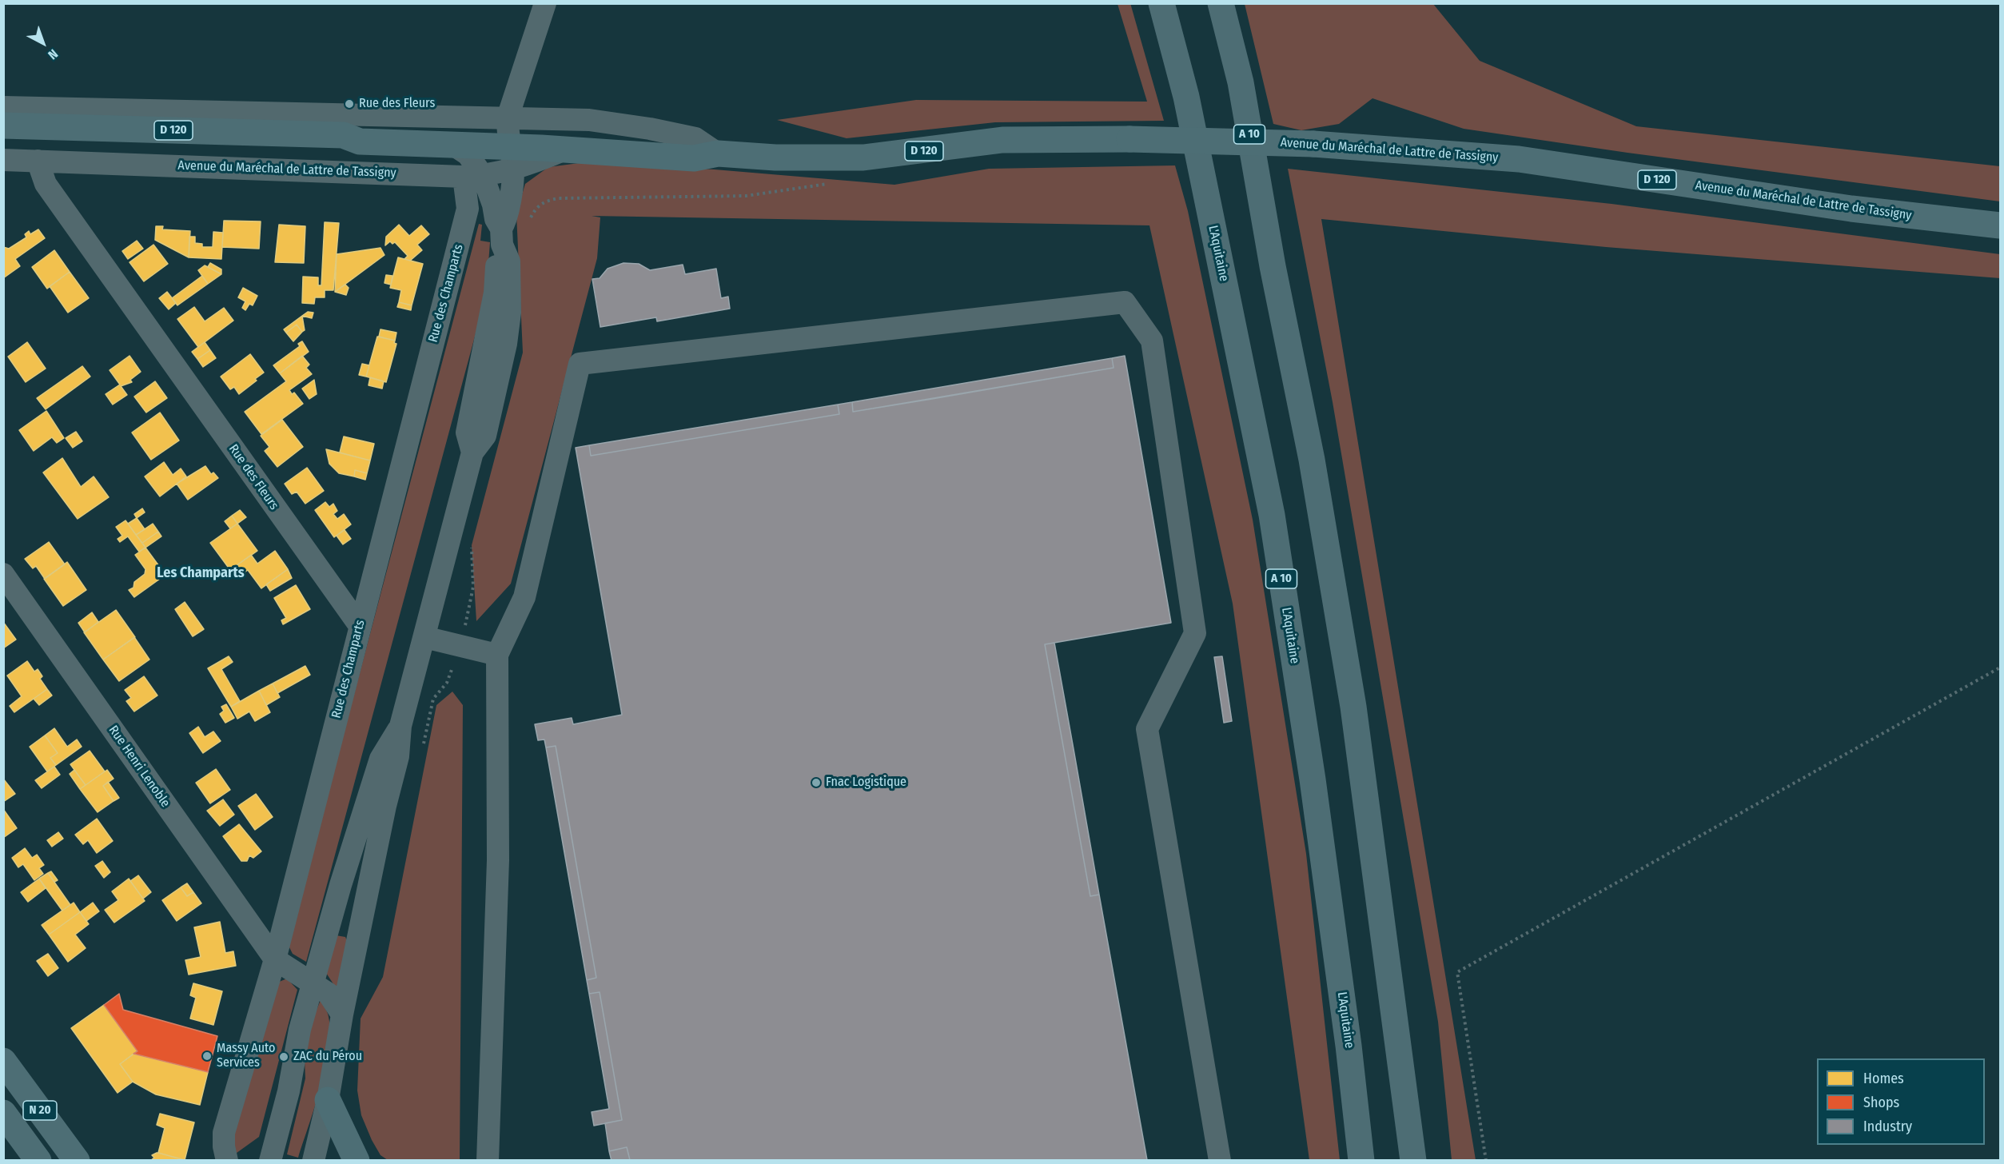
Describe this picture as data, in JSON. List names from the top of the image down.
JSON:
{
  "streets": {
    "highway": ["A 10", "L'Aquitaine"],
    "main road": ["D 120", "Avenue du Maréchal de Lattre de Tassigny", "N 20"],
    "street": ["Rue des Champarts", "Rue des Fleurs", "Rue Henri Lenoble"]
  },
  "crossings": [
    ["Avenue du Maréchal de Lattre de Tassigny", "Rue des Champarts"],
    ["Avenue du Maréchal de Lattre de Tassigny", "Rue des Fleurs"],
    ["Rue des Champarts", "Rue des Fleurs"],
    ["Rue des Champarts", "Rue Henri Lenoble"]
  ],
  "districts": ["Les Champarts"],
  "places": [
    "Rue des Fleurs",
    "Fnac Logistique",
    "Massy Auto Services",
    "ZAC du Pérou"
  ],
  "legend": ["Homes", "Shops", "Industry"],
  "north": "bottom right"
}
